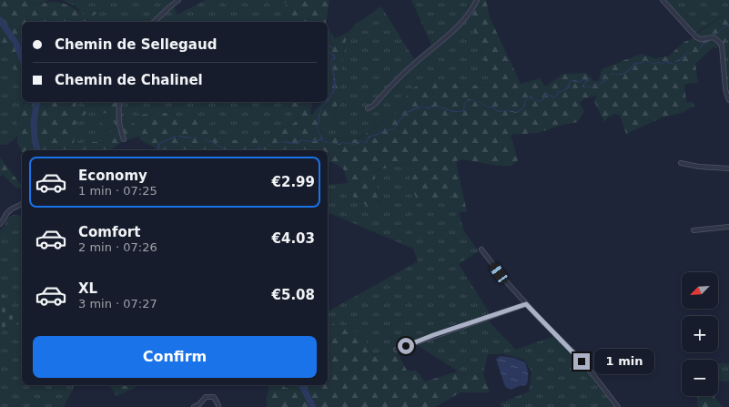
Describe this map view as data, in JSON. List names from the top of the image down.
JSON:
{
  "north": "bottom left",
  "page": {
    "banner": ["Chemin de Sellegaud", "Chemin de Chalinel"],
    "list": [
      {
        "name": "Economy",
        "note": "1 min · 07:25",
        "value": "€2.99"
      },
      {
        "name": "Comfort",
        "note": "2 min · 07:26",
        "value": "€4.03"
      },
      {
        "name": "XL",
        "note": "3 min · 07:27",
        "value": "€5.08"
      }
    ],
    "map_buttons": ["+", "−"],
    "buttons": "Confirm",
    "bubble": "1 min"
  }
}
